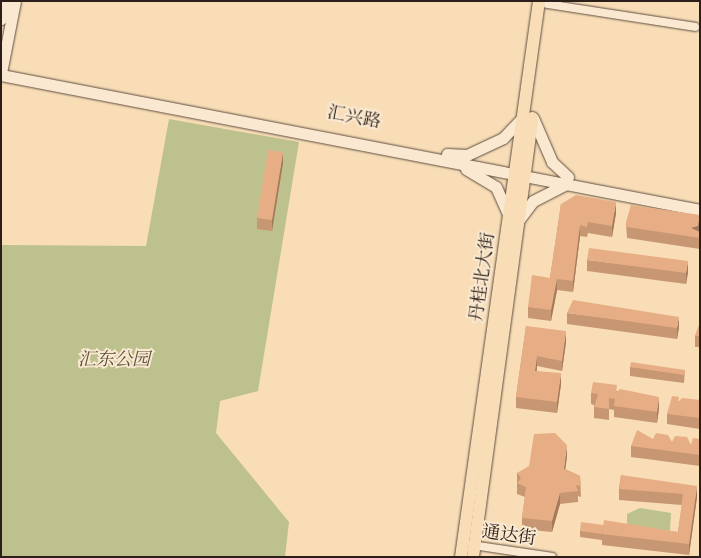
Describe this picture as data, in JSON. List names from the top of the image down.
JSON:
{
  "streets": {
    "main road": ["汇兴路", "丹桂北大街"],
    "street": ["通达街"]
  },
  "crossings": [
    ["汇兴路", "丹桂北大街"],
    ["丹桂北大街", "通达街"]
  ],
  "parks": ["汇东公园"]
}
